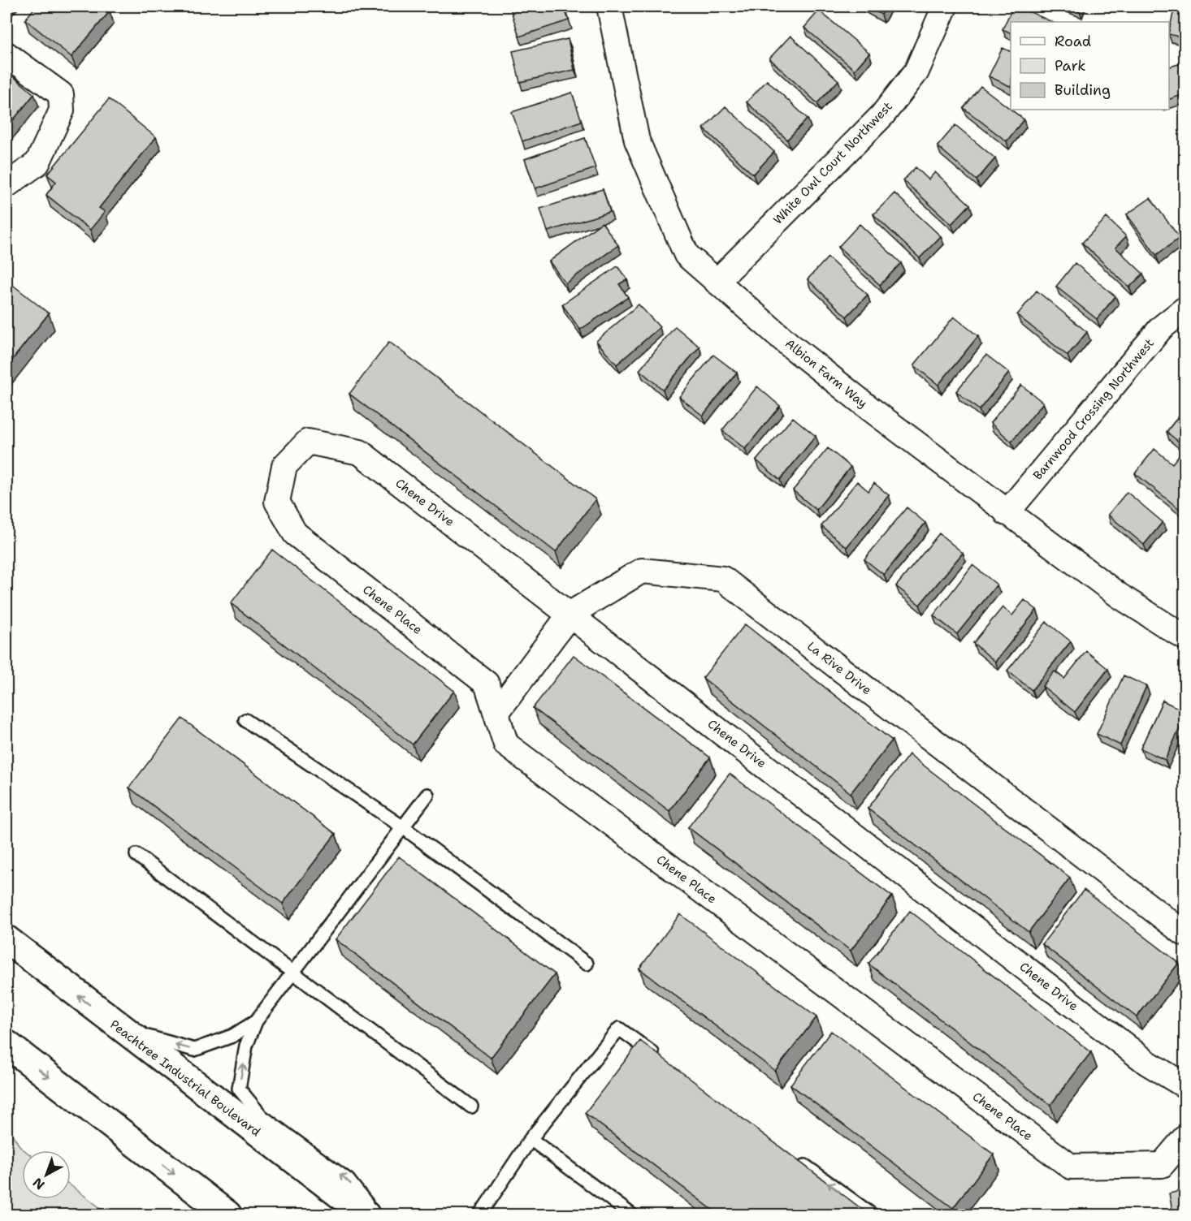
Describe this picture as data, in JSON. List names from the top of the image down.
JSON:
{
  "streets": {
    "highway": ["Peachtree Industrial Boulevard"],
    "street": [
      "White Owl Court Northwest",
      "Albion Farm Way",
      "Barnwood Crossing Northwest",
      "Chene Drive",
      "Chene Place",
      "La Rive Drive"
    ]
  },
  "crossings": [
    ["White Owl Court Northwest", "Albion Farm Way"],
    ["Albion Farm Way", "Barnwood Crossing Northwest"],
    ["Chene Drive", "Chene Place"],
    ["Chene Drive", "La Rive Drive"],
    ["Chene Place", "La Rive Drive"]
  ],
  "legend": ["Road", "Park", "Building"],
  "north": "bottom left"
}
